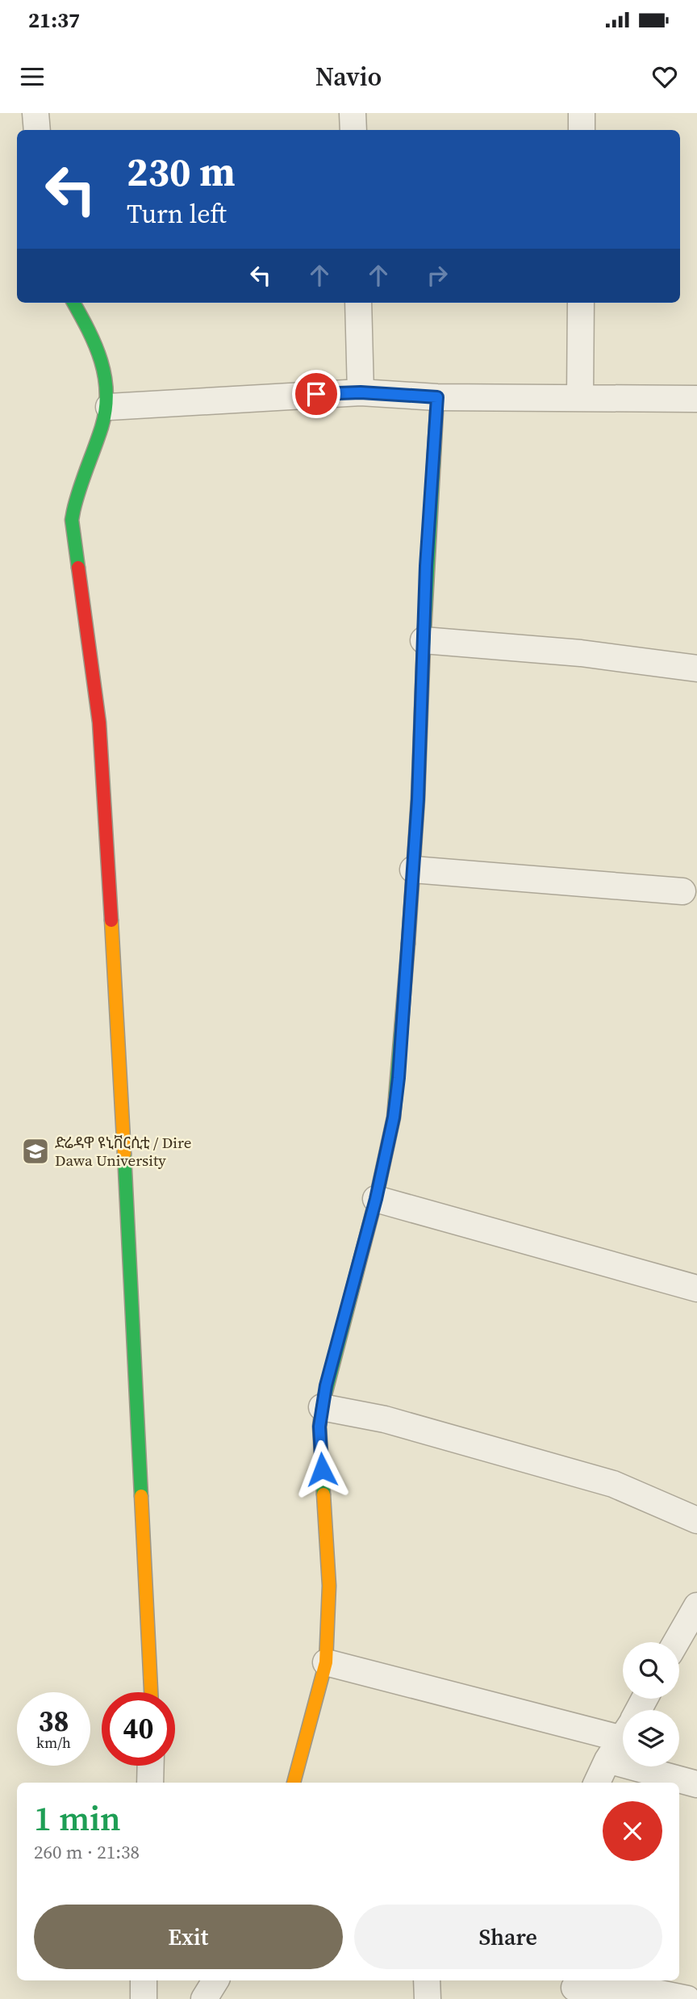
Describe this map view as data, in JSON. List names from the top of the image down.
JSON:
{
  "places": {
    "school or university": ["ድሬዳዋ ዩኒቨርሲቲ / Dire Dawa University"]
  },
  "page": {
    "status": "21:37",
    "header": "Navio",
    "turn": ["230 m", "Turn left"],
    "speed": "38 km/h",
    "limit": "40",
    "heading": ["1 min", "260 m · 21:38"],
    "buttons": ["Exit", "Share"]
  }
}
